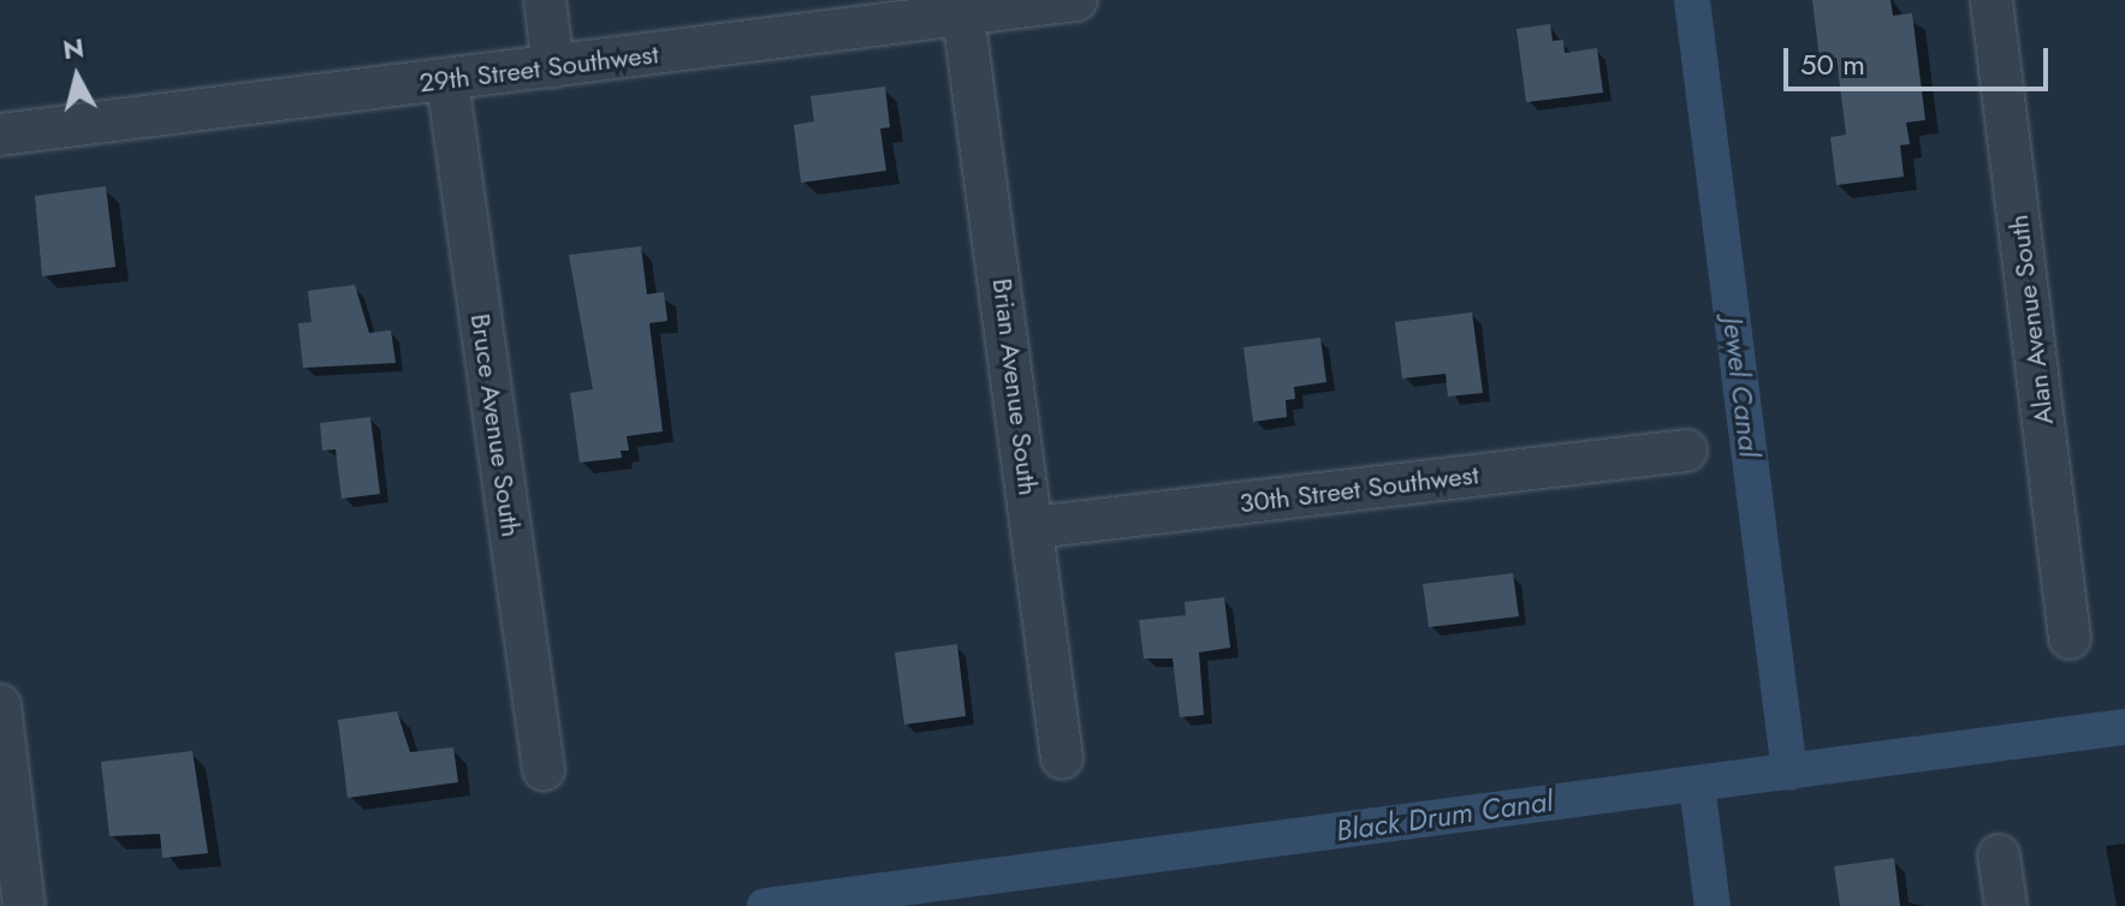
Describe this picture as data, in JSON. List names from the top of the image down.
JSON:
{
  "streets": {
    "street": [
      "29th Street Southwest",
      "Alan Avenue South",
      "Brian Avenue South",
      "Bruce Avenue South",
      "30th Street Southwest"
    ]
  },
  "crossings": [
    ["29th Street Southwest", "Brian Avenue South"],
    ["29th Street Southwest", "Bruce Avenue South"],
    ["Brian Avenue South", "30th Street Southwest"]
  ],
  "water": ["Jewel Canal", "Black Drum Canal"],
  "scale_bar": "50 m",
  "north": "top"
}
